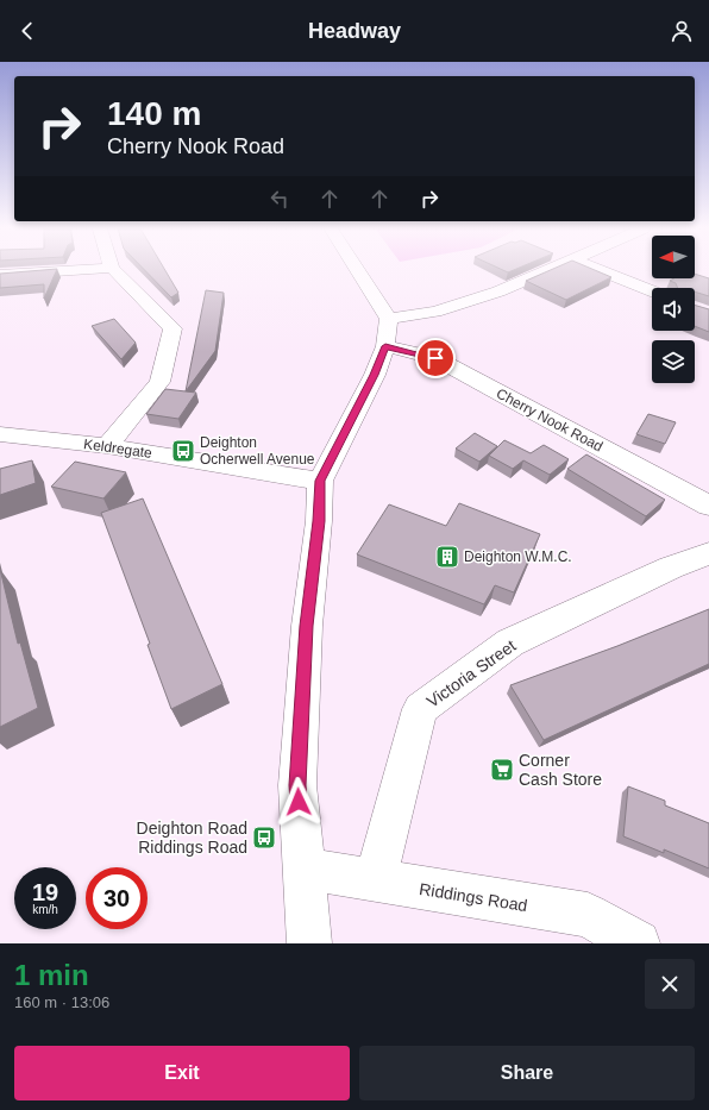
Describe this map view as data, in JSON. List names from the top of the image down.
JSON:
{
  "streets": {
    "street": [
      "Cherry Nook Road",
      "Keldregate",
      "Victoria Street",
      "Riddings Road"
    ]
  },
  "crossings": [
    ["Victoria Street", "Riddings Road"]
  ],
  "places": {
    "bus stop": ["Deighton Ocherwell Avenue", "Deighton Road Riddings Road"],
    "building": ["Deighton W.M.C."],
    "supermarket": ["Corner Cash Store"]
  },
  "north": "left",
  "page": {
    "header": "Headway",
    "turn": ["140 m", "Cherry Nook Road"],
    "speed": "19 km/h",
    "limit": "30",
    "heading": ["1 min", "160 m · 13:06"],
    "buttons": ["Exit", "Share"]
  }
}
